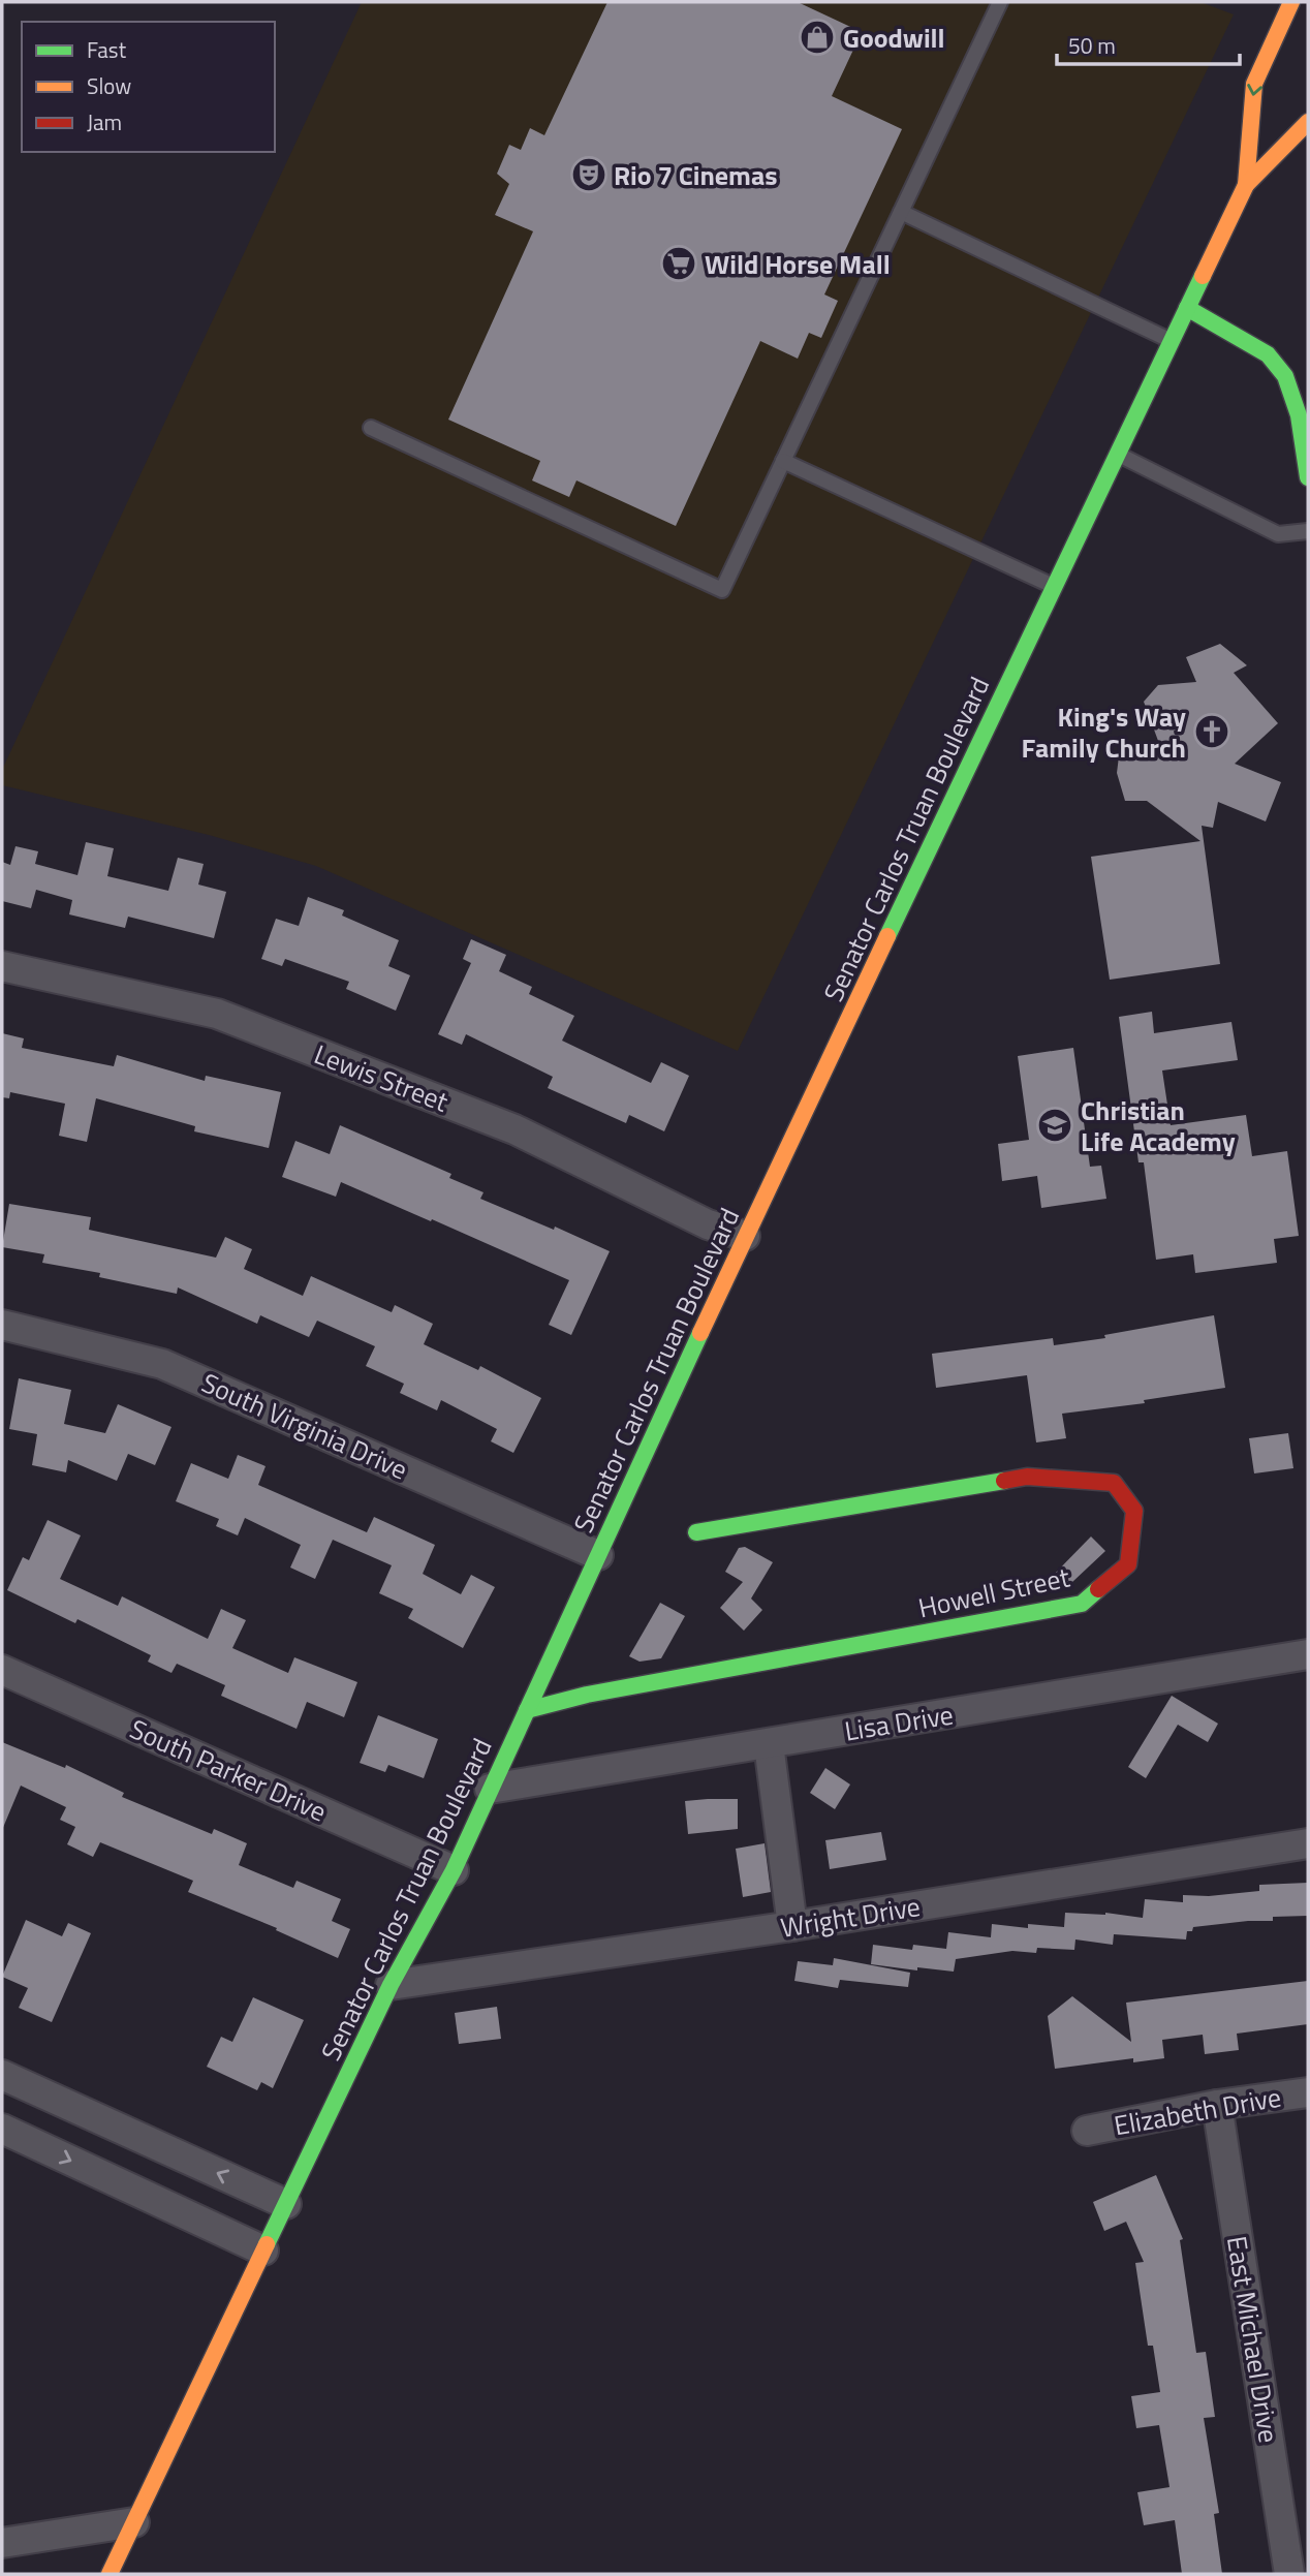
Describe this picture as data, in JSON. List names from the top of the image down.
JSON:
{
  "streets": {
    "main road": ["Senator Carlos Truan Boulevard", "Howell Street"],
    "street": [
      "Lewis Street",
      "South Virginia Drive",
      "Lisa Drive",
      "South Parker Drive",
      "Wright Drive",
      "Elizabeth Drive",
      "East Michael Drive"
    ]
  },
  "crossings": [
    ["Senator Carlos Truan Boulevard", "Lewis Street"],
    ["Senator Carlos Truan Boulevard", "South Virginia Drive"],
    ["Senator Carlos Truan Boulevard", "Howell Street"],
    ["Senator Carlos Truan Boulevard", "Lisa Drive"],
    ["Senator Carlos Truan Boulevard", "South Parker Drive"],
    ["Senator Carlos Truan Boulevard", "Wright Drive"],
    ["Elizabeth Drive", "East Michael Drive"]
  ],
  "places": {
    "shop": ["Goodwill"],
    "theatre": ["Rio 7 Cinemas"],
    "supermarket": ["Wild Horse Mall"],
    "church": ["King's Way Family Church"],
    "school or university": ["Christian Life Academy"]
  },
  "legend": ["Fast", "Slow", "Jam"],
  "scale_bar": "50 m"
}
